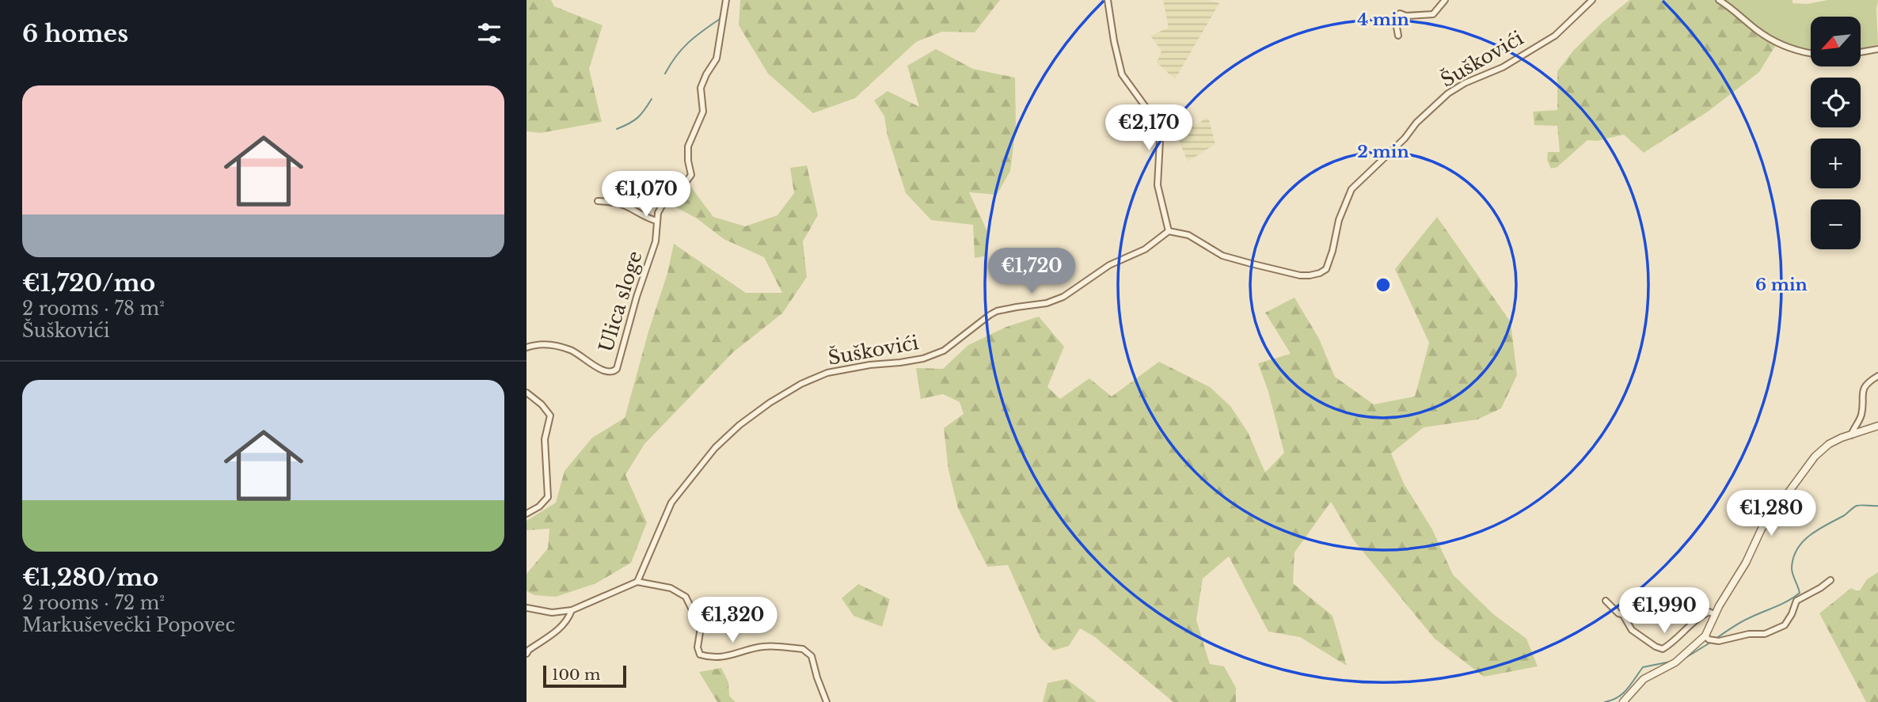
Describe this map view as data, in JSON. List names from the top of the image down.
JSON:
{
  "streets": {
    "street": ["Šuškovići", "Ulica sloge"]
  },
  "scale_bar": "100 m",
  "north": "bottom left",
  "page": {
    "heading": "6 homes",
    "map_buttons": ["+", "−"],
    "list": [
      {
        "name": "€1,720/mo",
        "note": "2 rooms · 78 m² · Šuškovići"
      },
      {
        "name": "€1,280/mo",
        "note": "2 rooms · 72 m² · Markuševečki Popovec"
      }
    ],
    "price": [
      "€2,170",
      "€1,070",
      "€1,720",
      "€1,280",
      "€1,990",
      "€1,320"
    ],
    "scale": "100 m"
  },
  "rings": ["4 min", "2 min", "6 min"]
}
